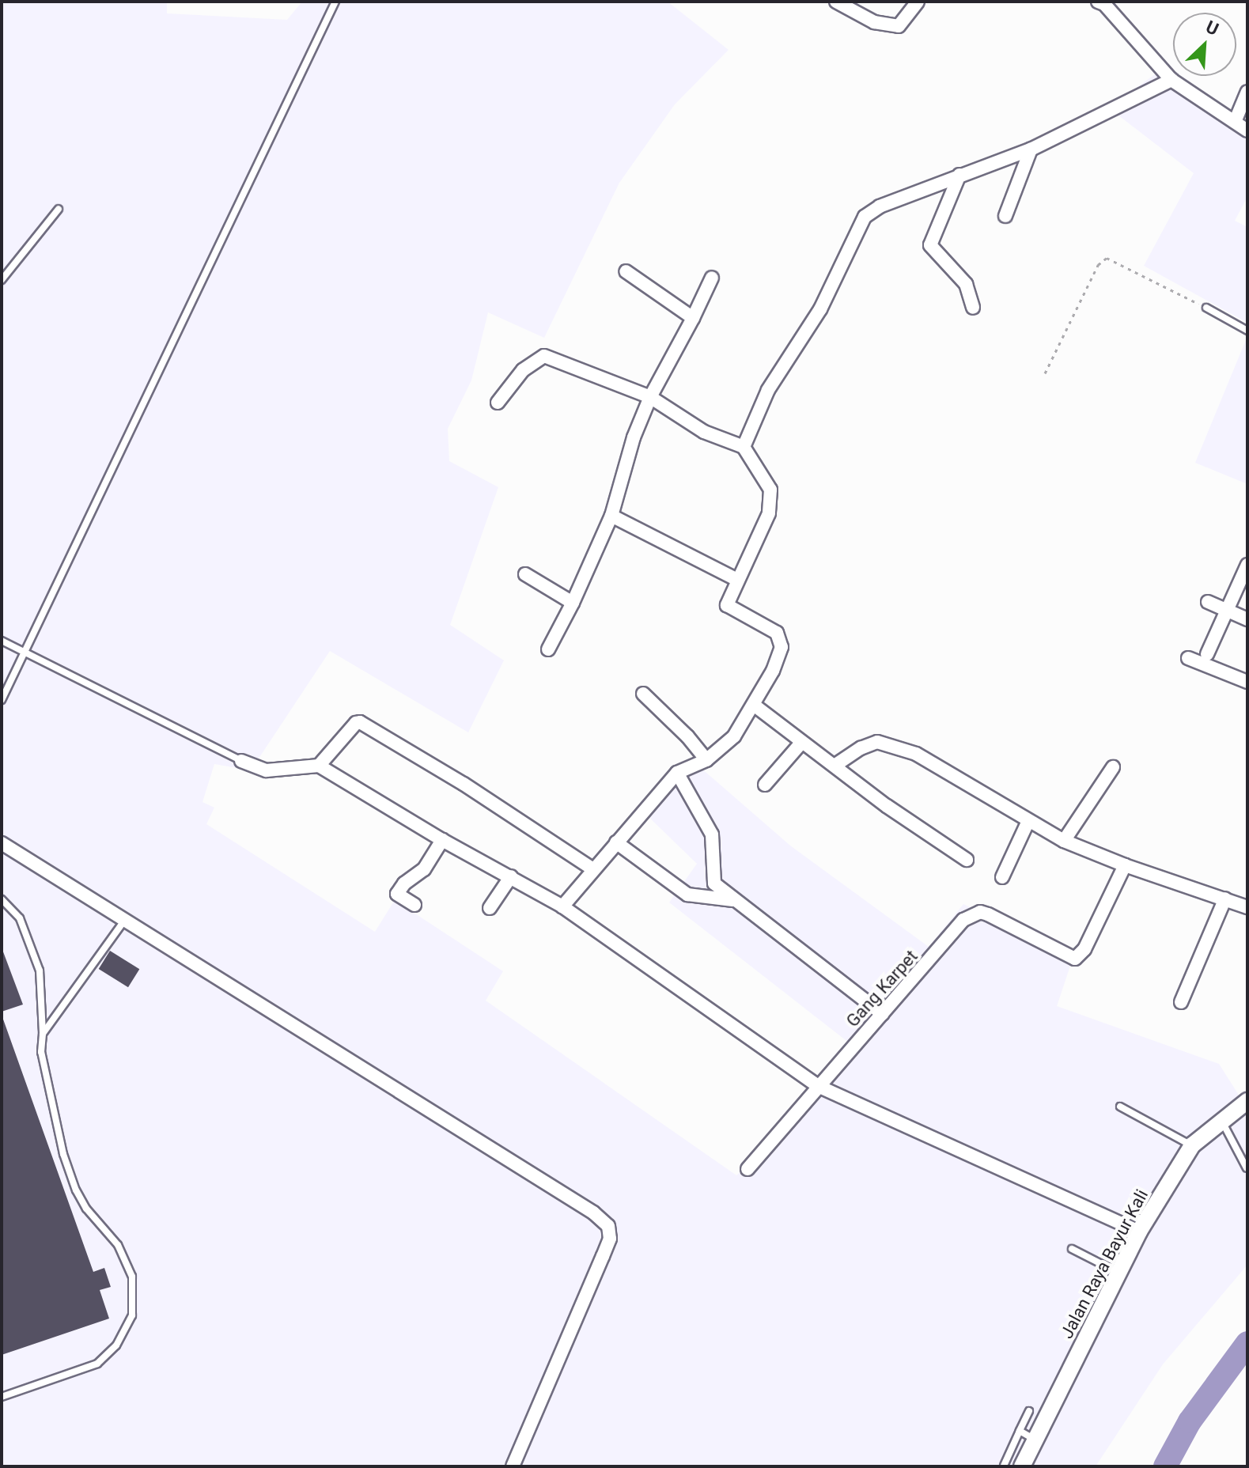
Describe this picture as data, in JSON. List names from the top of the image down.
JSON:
{
  "streets": {
    "street": ["Gang Karpet", "Jalan Raya Bayur Kali"]
  },
  "north": "top right"
}
